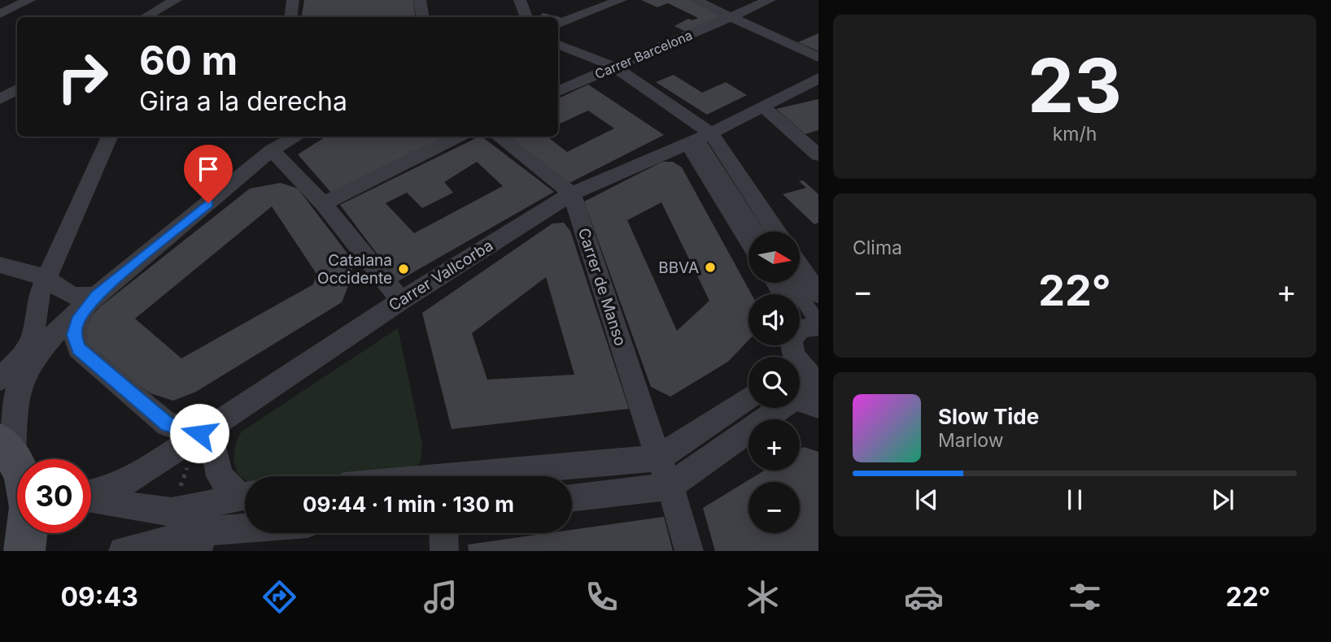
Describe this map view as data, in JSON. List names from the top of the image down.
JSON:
{
  "streets": {
    "street": ["Carrer Barcelona", "Carrer Vallcorba", "Carrer de Manso"]
  },
  "crossings": [
    ["Carrer Vallcorba", "Carrer de Manso"]
  ],
  "places": ["BBVA", "Catalana Occidente"],
  "north": "right",
  "page": {
    "tile": [
      ["23", "km/h"],
      "Clima"
    ],
    "turn": ["60 m", "Gira a la derecha"],
    "map_buttons": ["+", "−"],
    "heat": ["−", "22°", "+"],
    "song": ["Slow Tide", "Marlow"],
    "limit": "30",
    "trip": "09:44 · 1 min · 130 m",
    "tabs": ["09:43", "22°"]
  }
}
